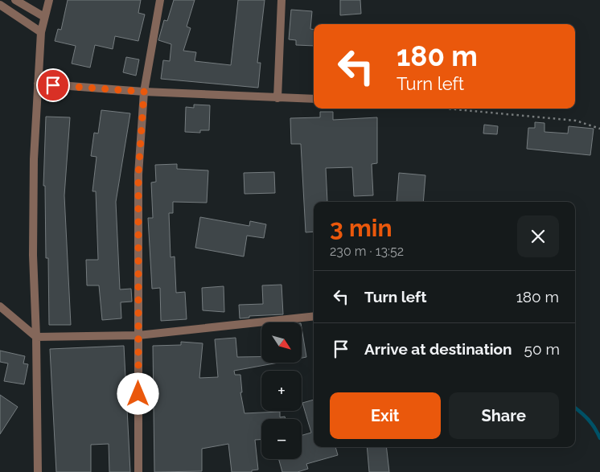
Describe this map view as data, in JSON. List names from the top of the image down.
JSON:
{
  "north": "bottom right",
  "page": {
    "turn": ["180 m", "Turn left"],
    "heading": ["3 min", "230 m · 13:52"],
    "list": [
      {
        "name": "Turn left",
        "value": "180 m"
      },
      {
        "name": "Arrive at destination",
        "value": "50 m"
      }
    ],
    "map_buttons": ["+", "−"],
    "buttons": ["Exit", "Share"]
  }
}
